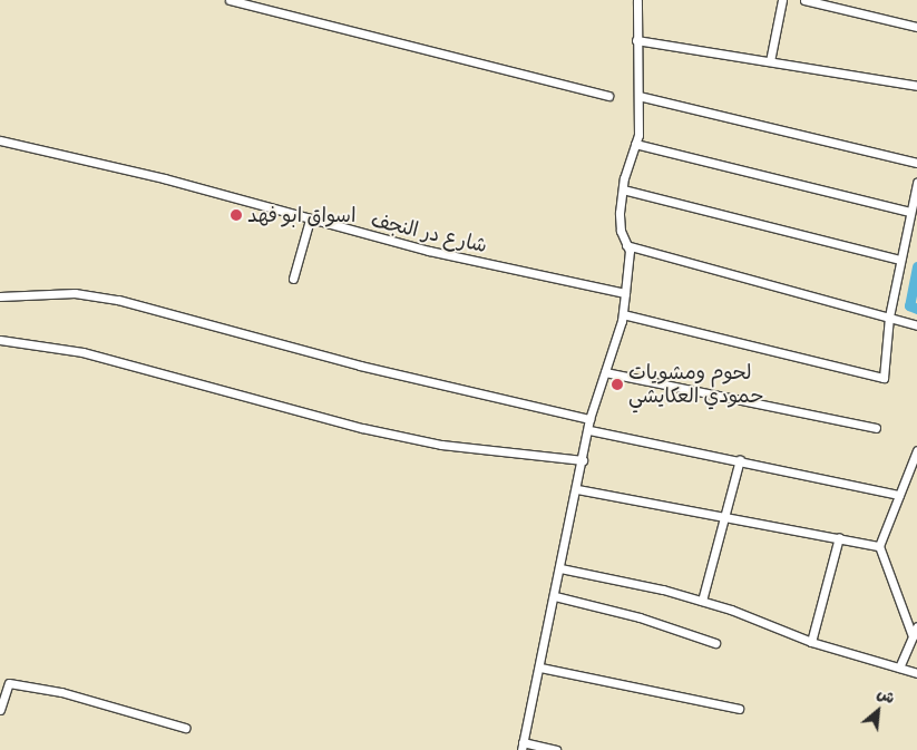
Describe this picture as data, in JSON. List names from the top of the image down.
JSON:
{
  "streets": {
    "street": ["شارع در النجف"]
  },
  "places": ["اسواق ابو فهد", "لحوم ومشويات حمودي العكايشي"],
  "north": "top right"
}
